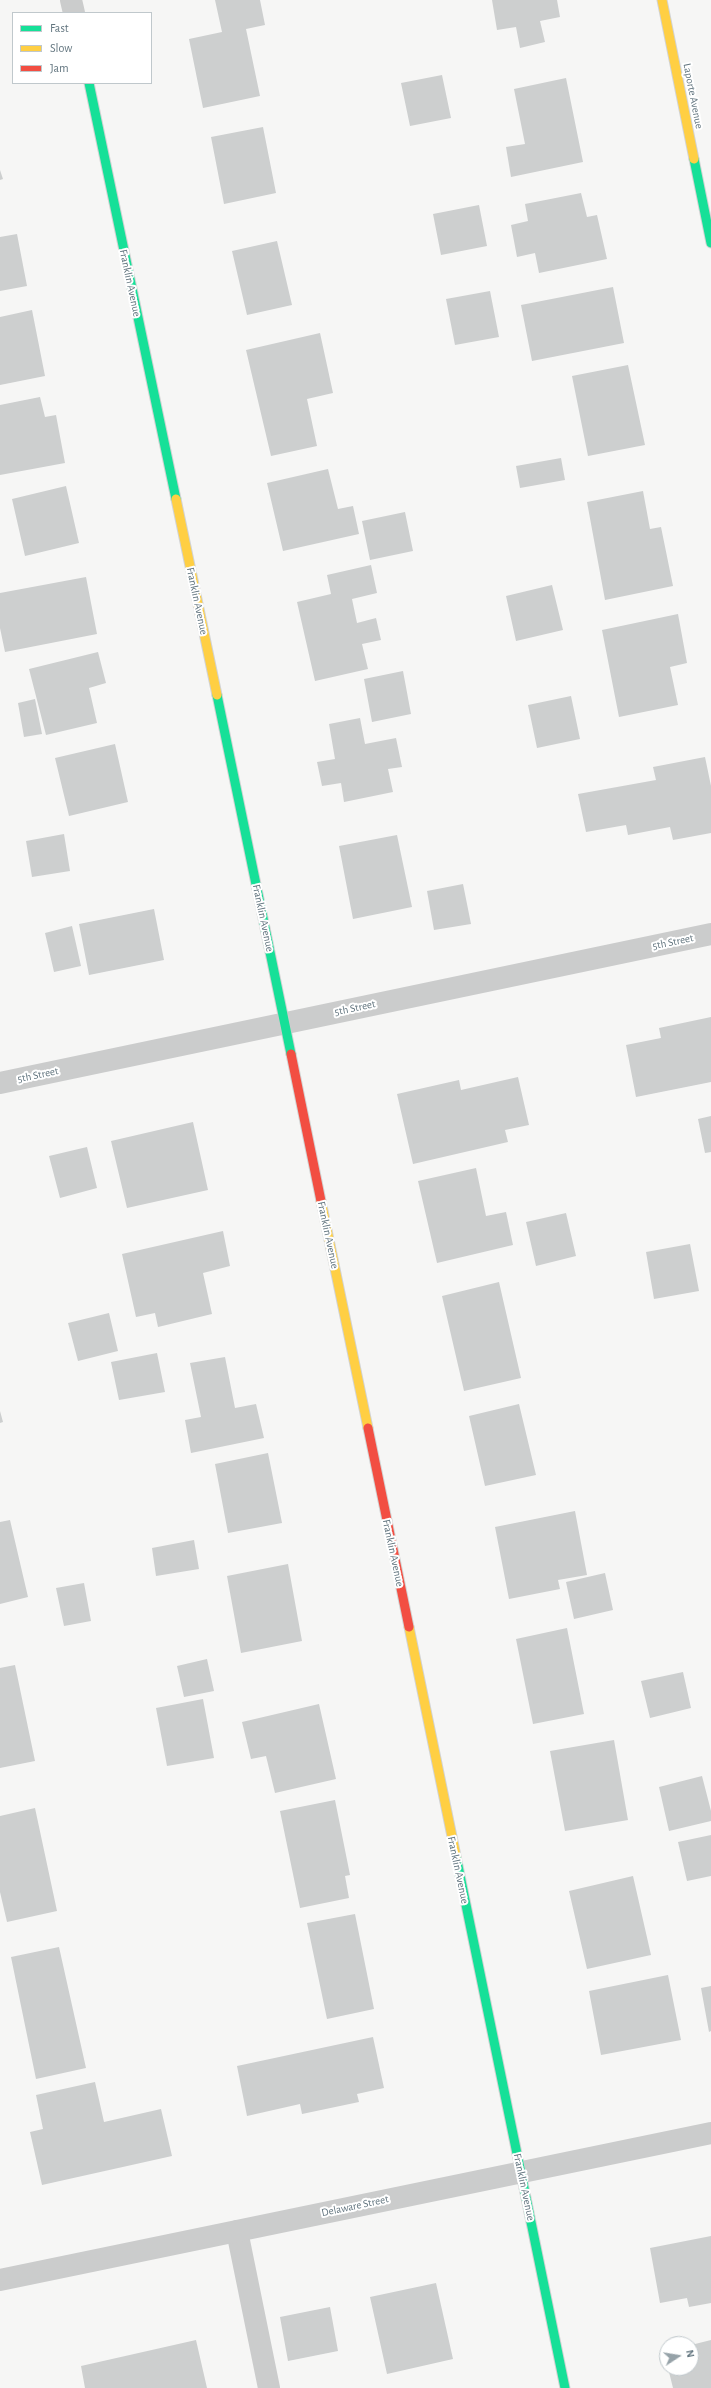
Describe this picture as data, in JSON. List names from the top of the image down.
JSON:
{
  "streets": {
    "street": [
      "Laporte Avenue",
      "Franklin Avenue",
      "5th Street",
      "Delaware Street"
    ]
  },
  "crossings": [
    ["Franklin Avenue", "5th Street"],
    ["Franklin Avenue", "Delaware Street"]
  ],
  "legend": ["Fast", "Slow", "Jam"],
  "north": "right"
}
